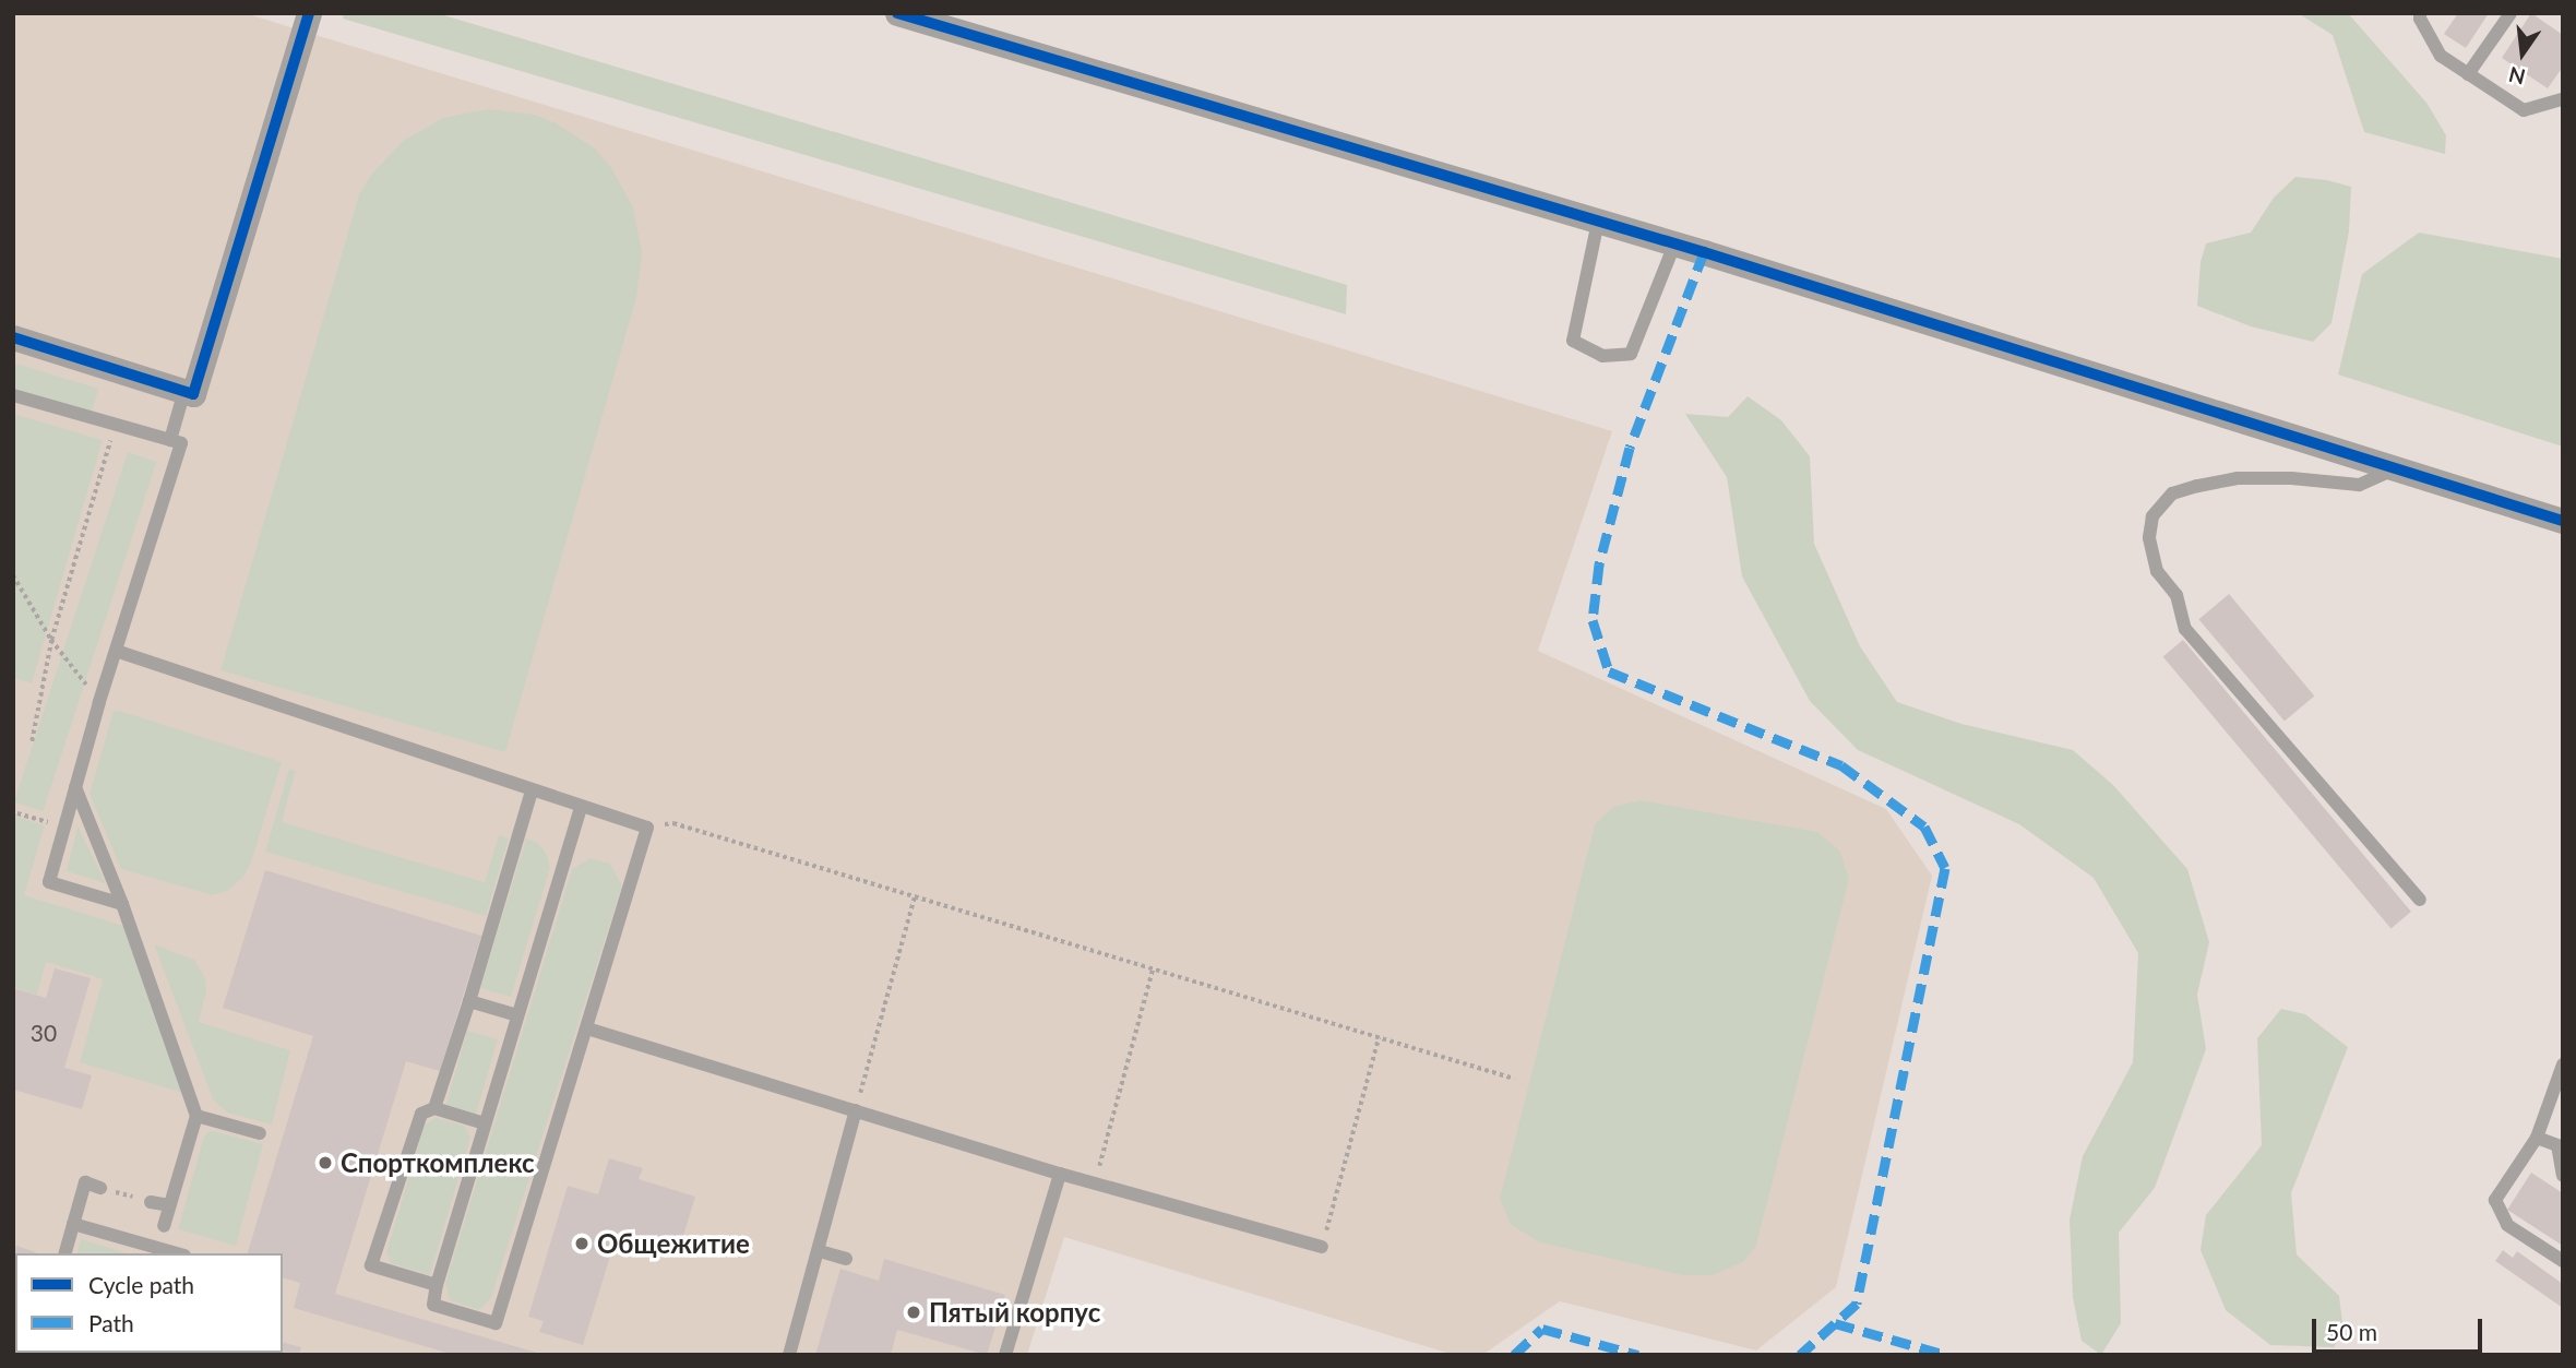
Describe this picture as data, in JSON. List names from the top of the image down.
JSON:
{
  "places": ["Спорткомплекс", "Общежитие", "Пятый корпус"],
  "house_numbers": ["30"],
  "legend": ["Cycle path", "Path"],
  "scale_bar": "50 m",
  "north": "bottom"
}
